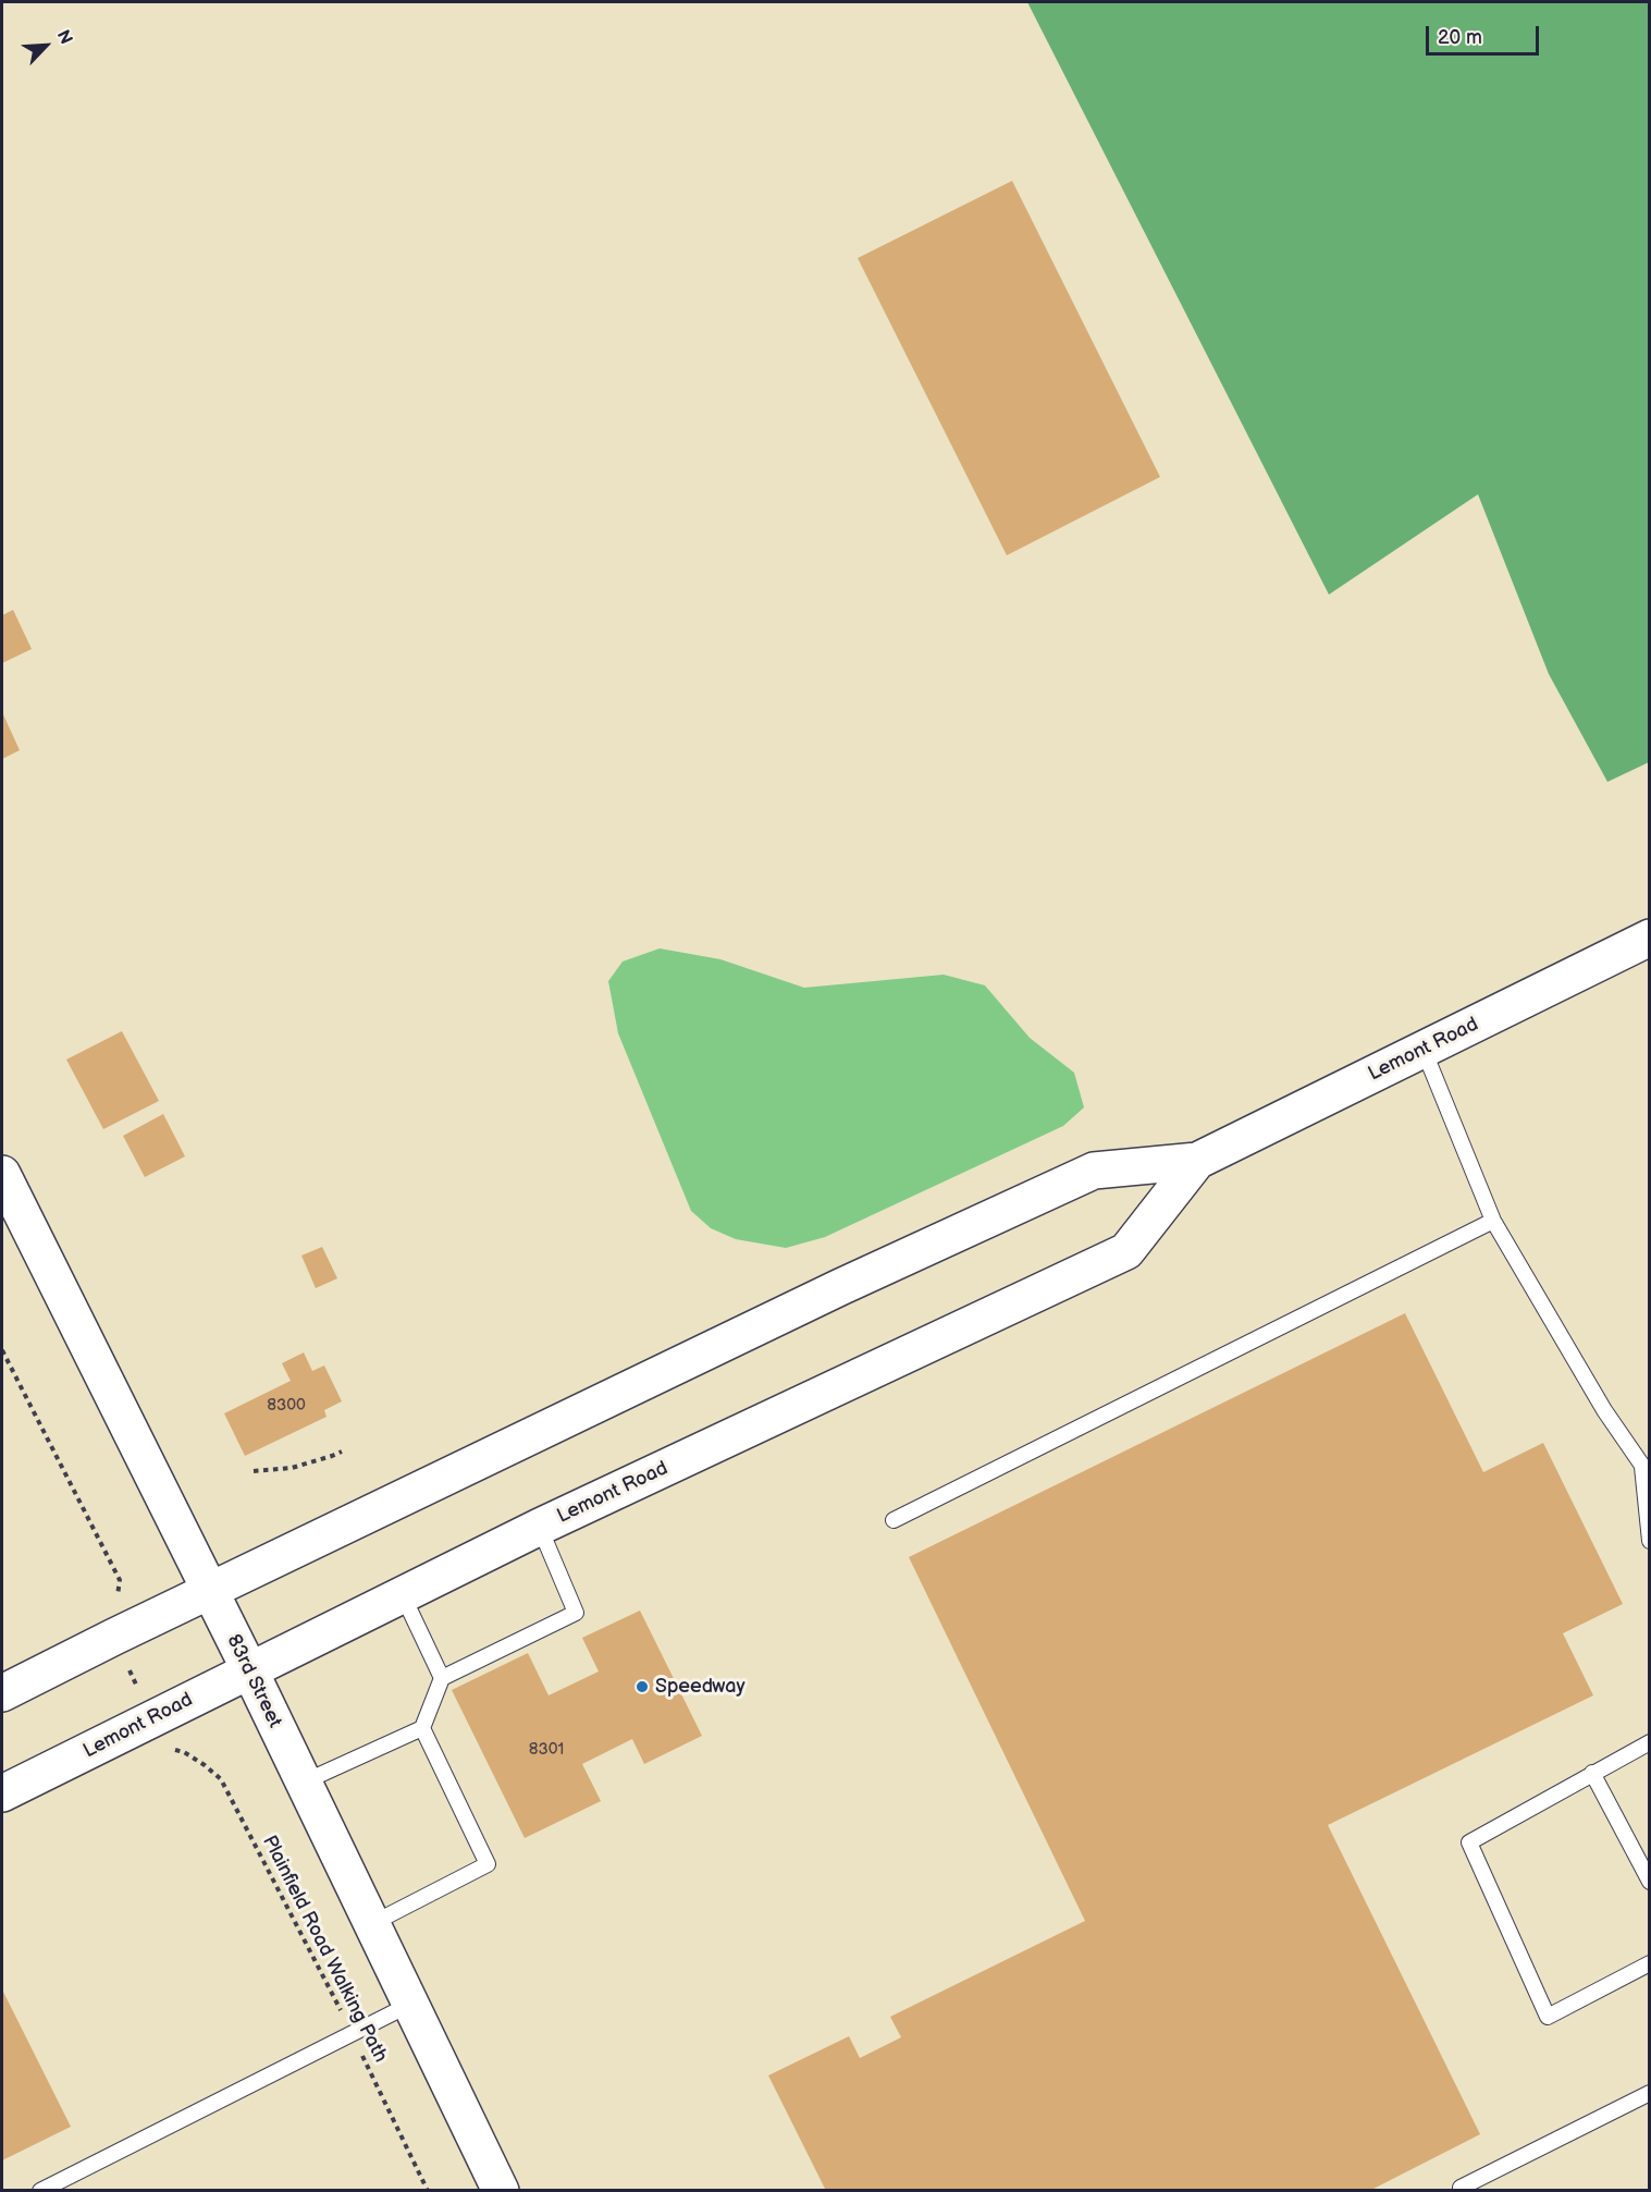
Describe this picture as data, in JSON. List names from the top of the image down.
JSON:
{
  "streets": {
    "main road": ["Lemont Road", "83rd Street"],
    "path": ["Plainfield Road Walking Path"]
  },
  "crossings": [
    ["Lemont Road", "83rd Street"],
    ["Lemont Road", "Plainfield Road Walking Path"]
  ],
  "places": ["Speedway"],
  "house_numbers": ["8300", "8301"],
  "scale_bar": "20 m",
  "north": "top right"
}
